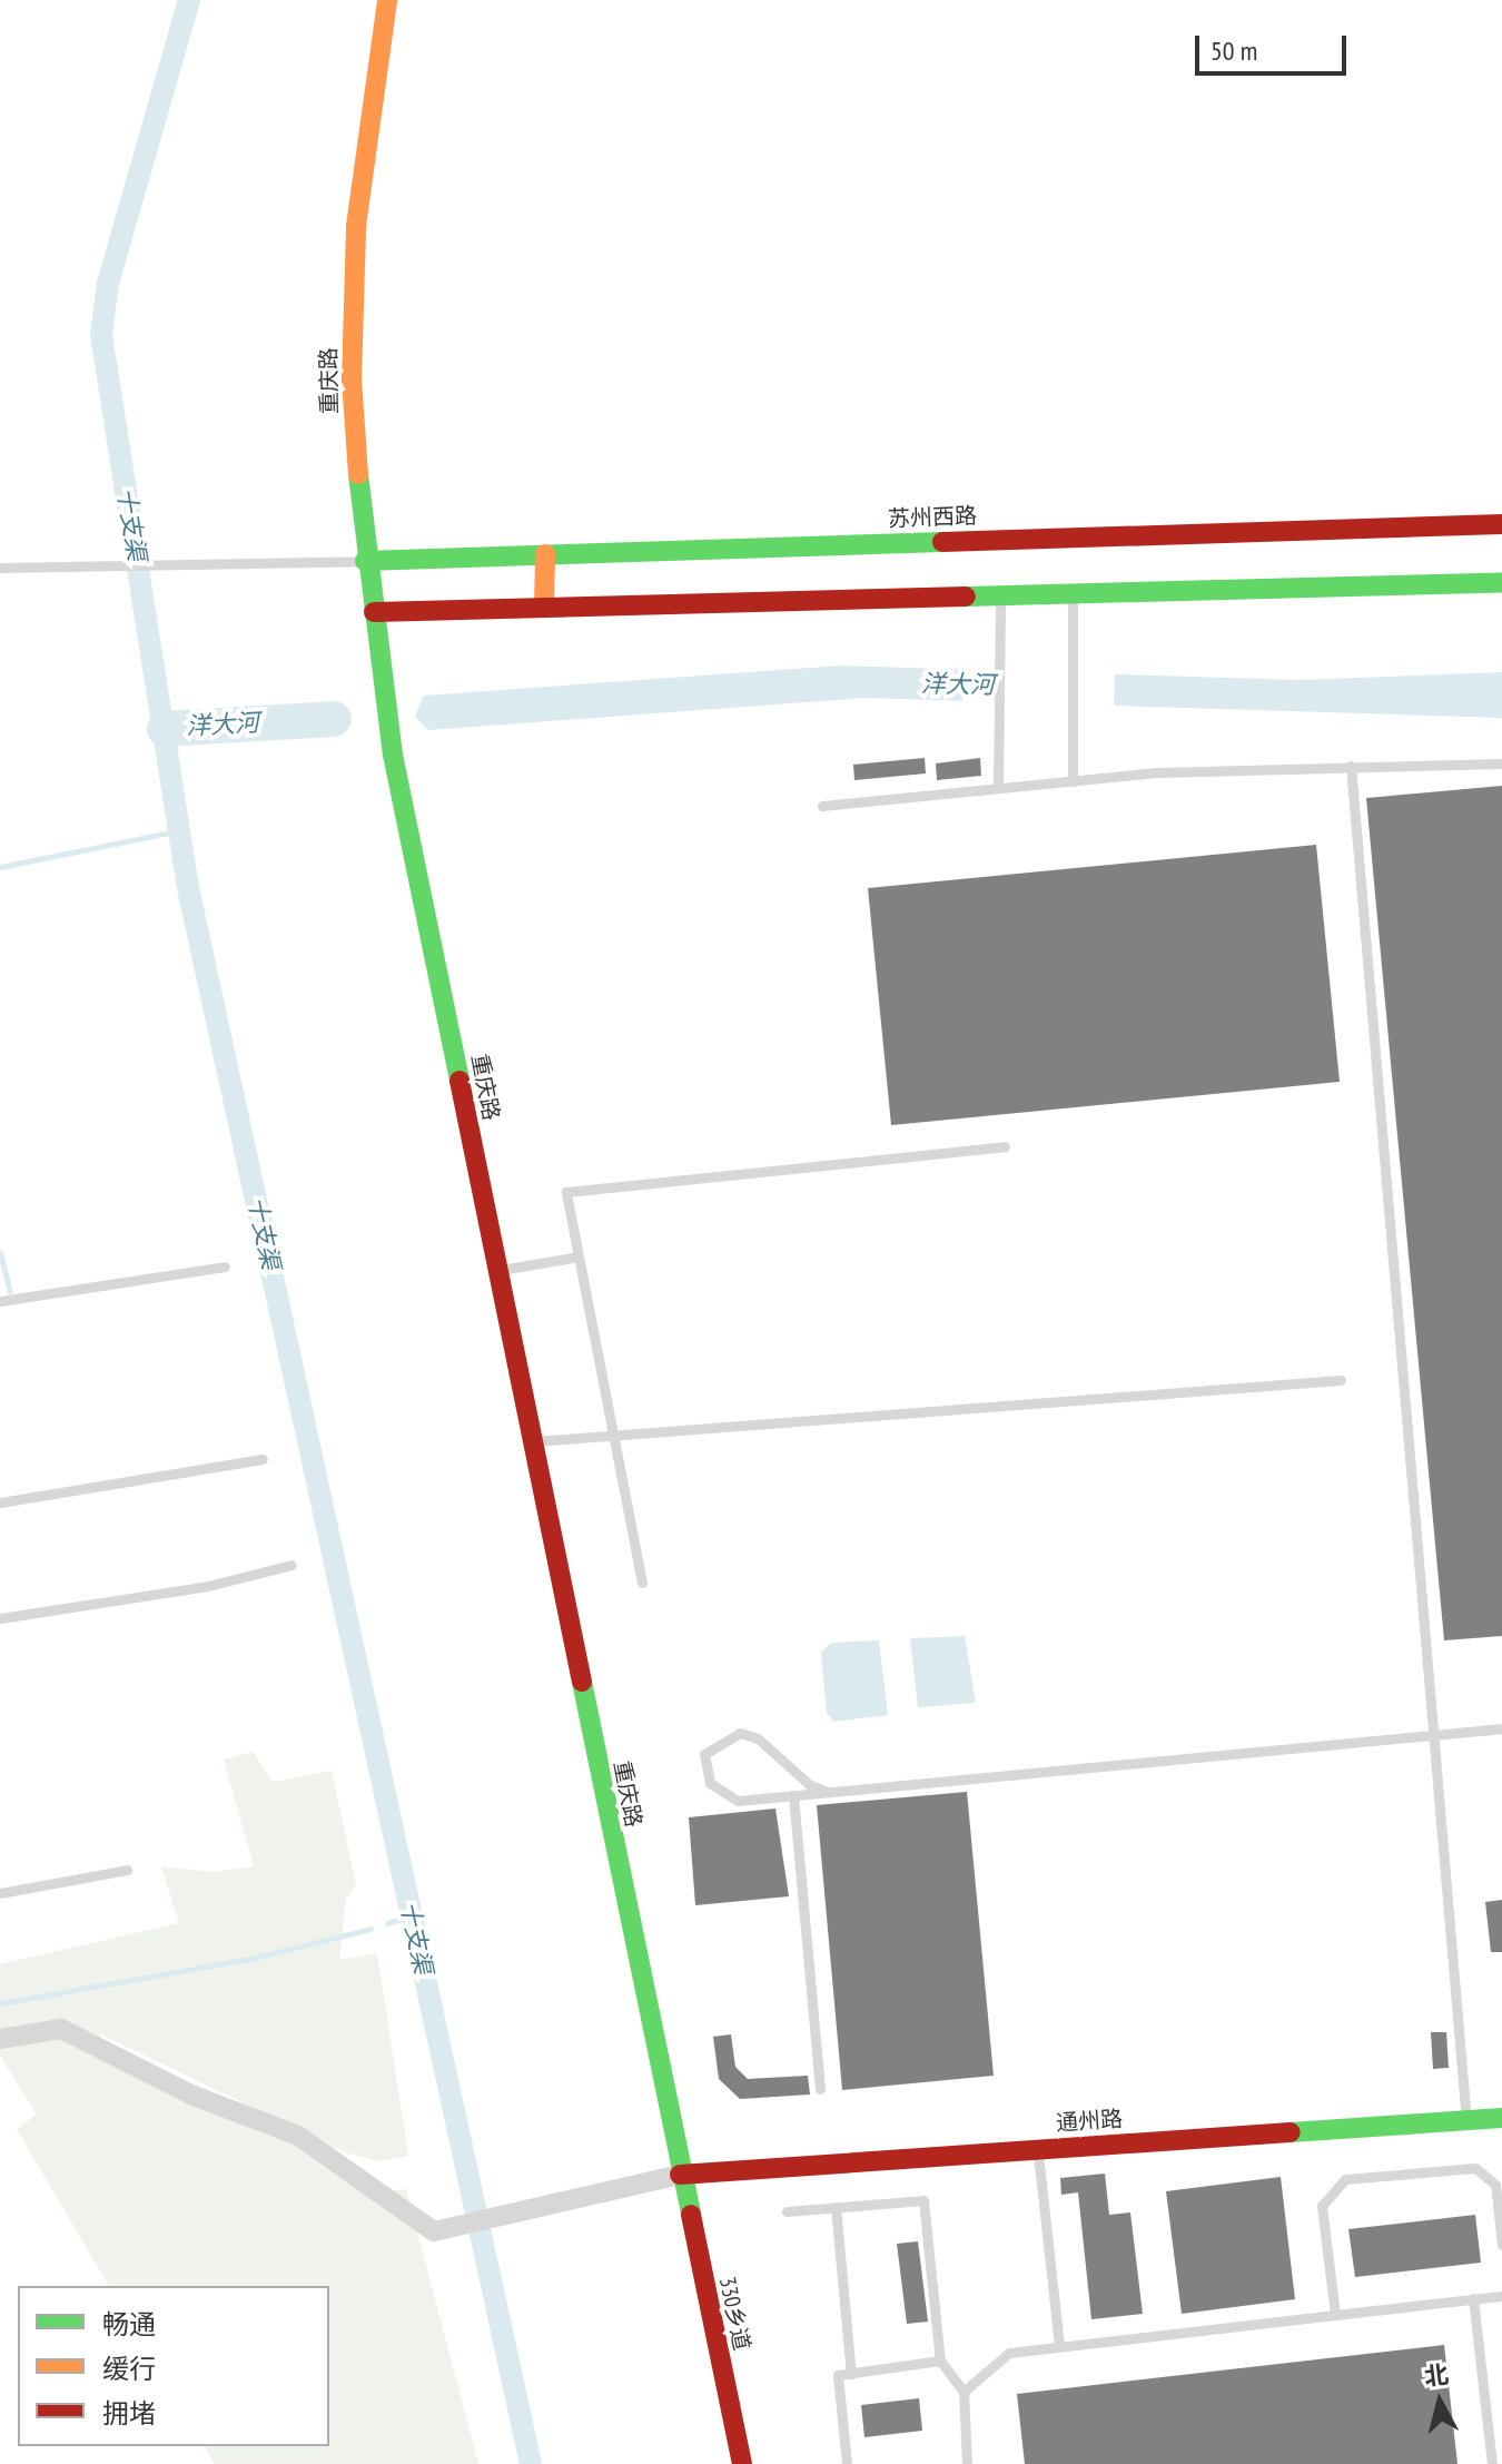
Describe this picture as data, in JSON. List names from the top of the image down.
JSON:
{
  "streets": {
    "street": [
      "重庆路",
      "苏州西路",
      "通州路",
      "330乡道"
    ]
  },
  "crossings": [
    ["重庆路", "苏州西路"],
    ["重庆路", "通州路"],
    ["重庆路", "330乡道"],
    ["通州路", "330乡道"]
  ],
  "water": ["十支渠", "洋大河"],
  "legend": ["畅通", "缓行", "拥堵"],
  "scale_bar": "50 m",
  "north": "top"
}
